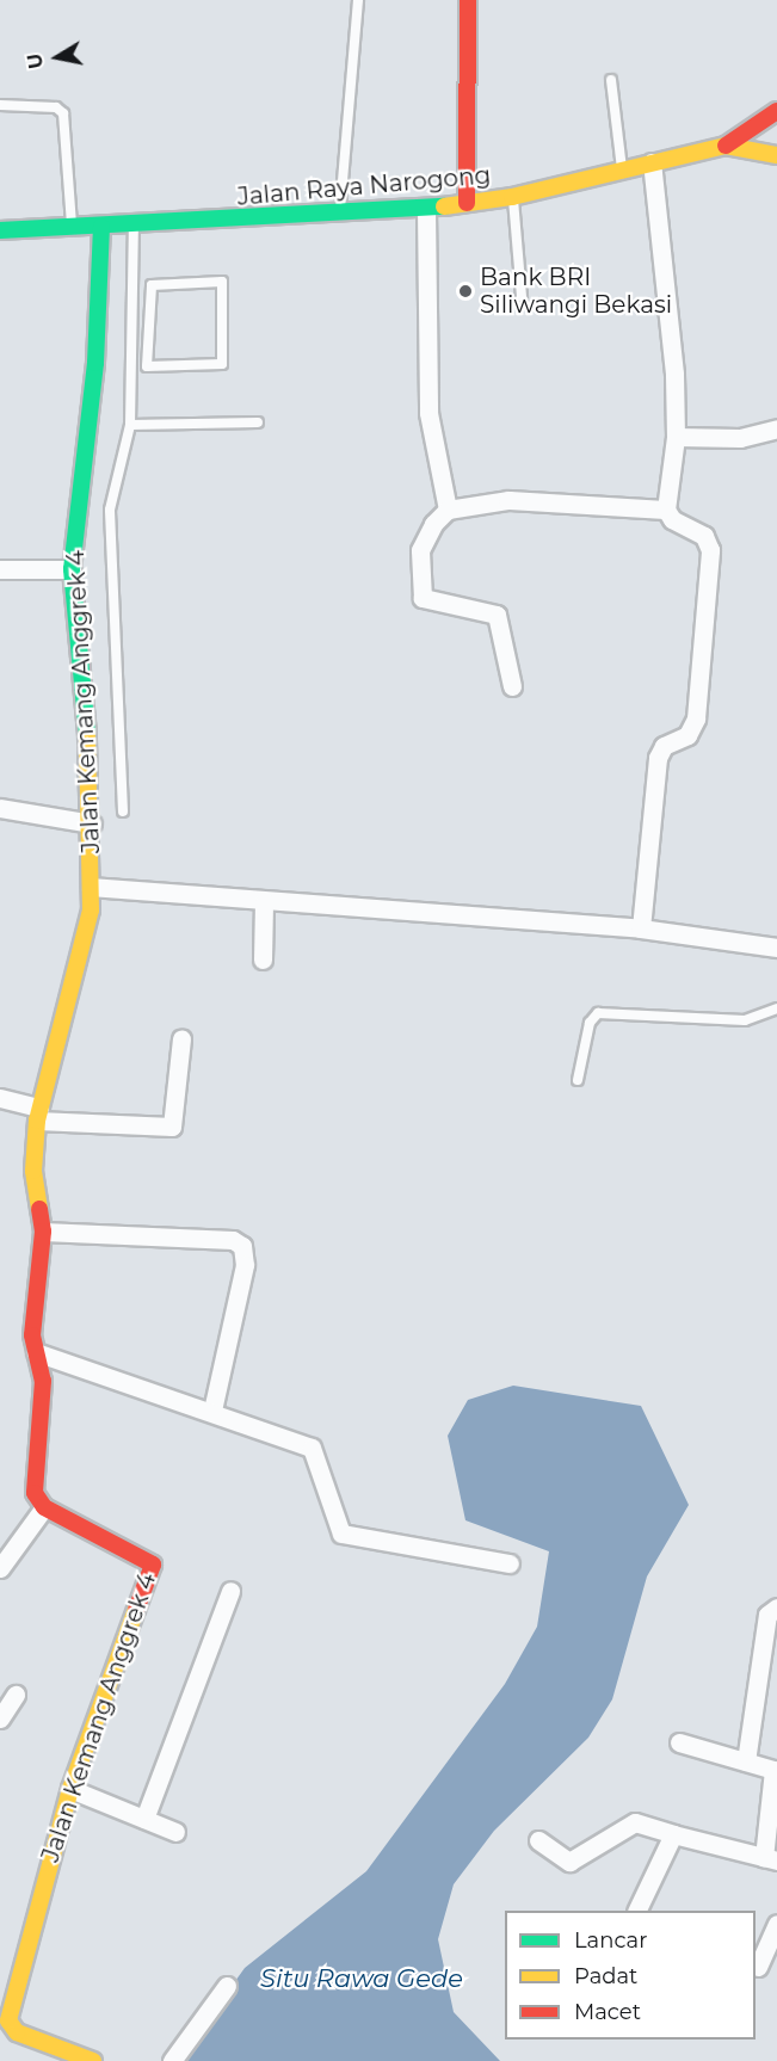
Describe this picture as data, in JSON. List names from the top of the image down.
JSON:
{
  "streets": {
    "street": ["Jalan Raya Narogong", "Jalan Kemang Anggrek 4"]
  },
  "crossings": [
    ["Jalan Raya Narogong", "Jalan Kemang Anggrek 4"]
  ],
  "water": ["Situ Rawa Gede"],
  "places": ["Bank BRI Siliwangi Bekasi"],
  "legend": ["Lancar", "Padat", "Macet"],
  "north": "left"
}
